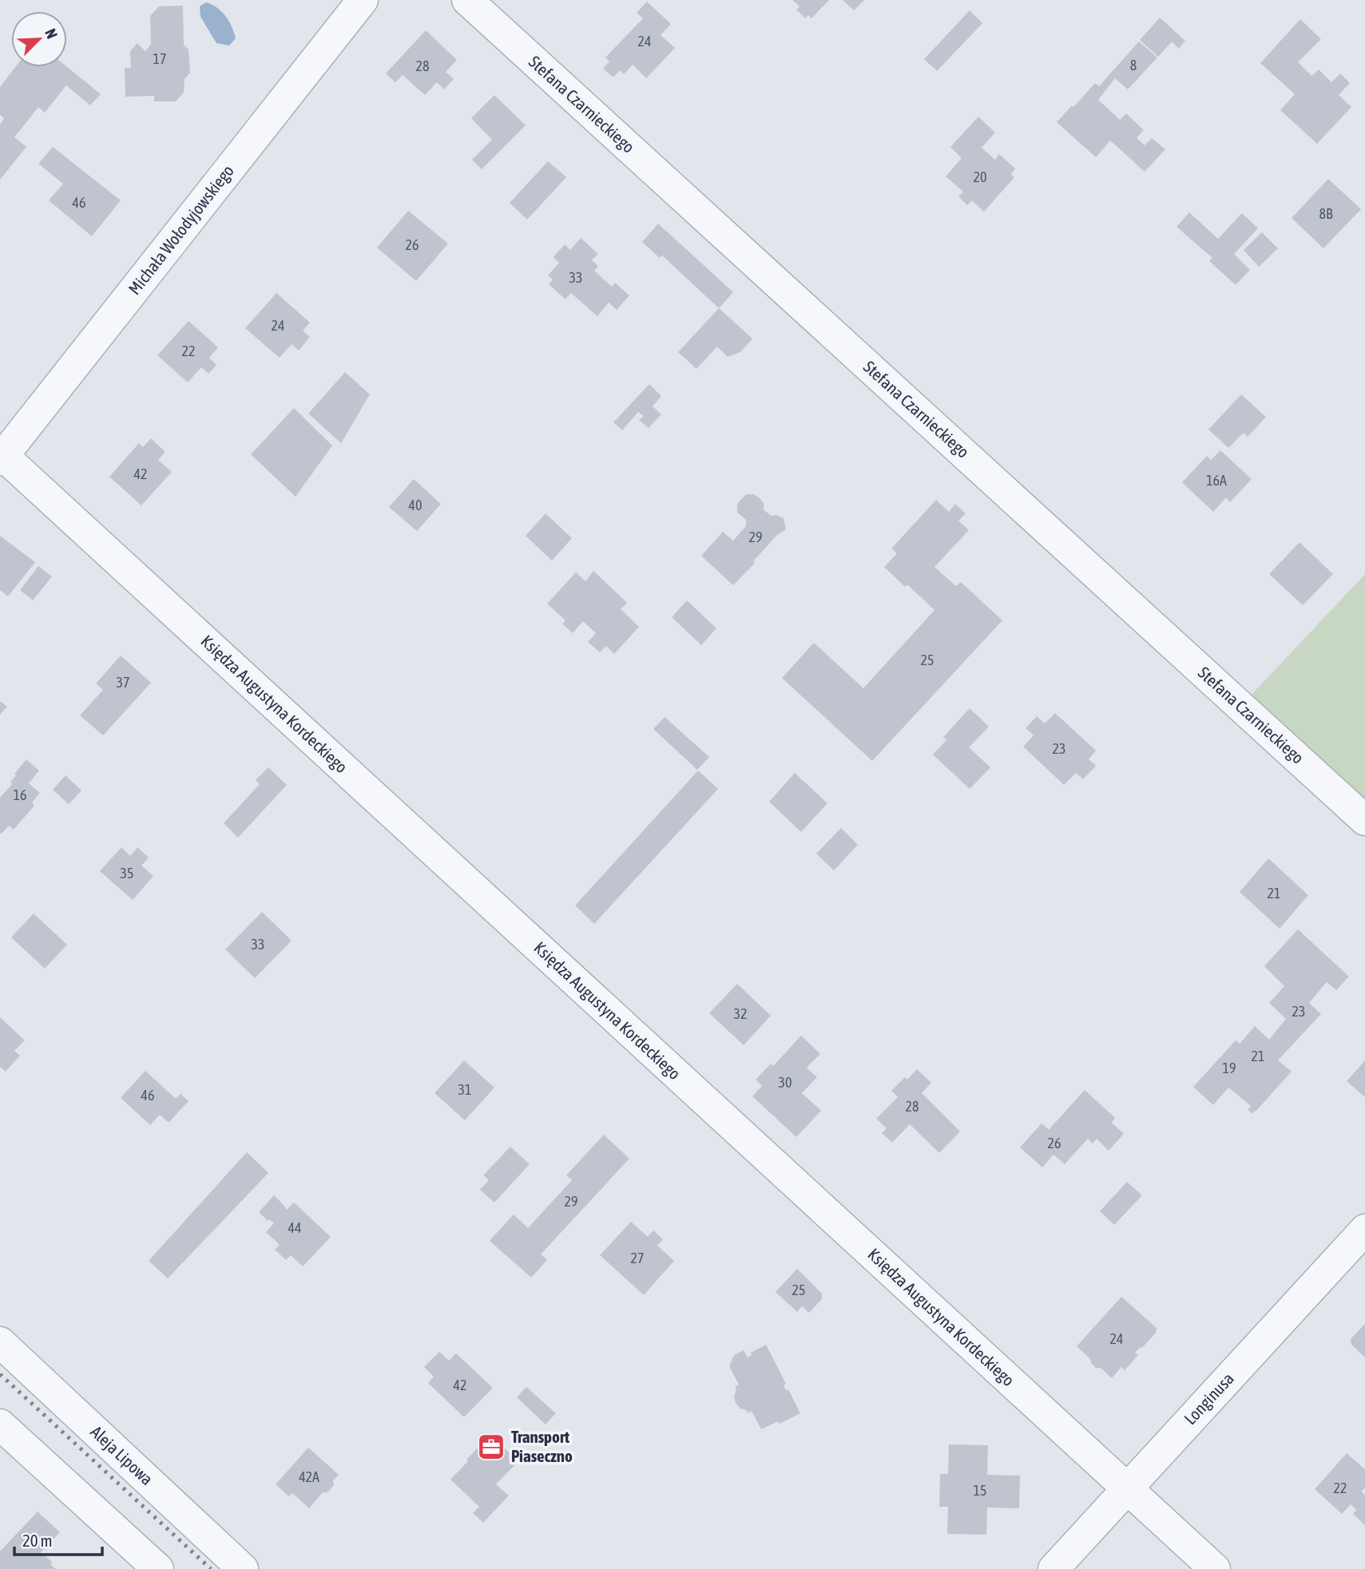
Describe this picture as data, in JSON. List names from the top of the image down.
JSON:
{
  "streets": {
    "street": [
      "Stefana Czarnieckiego",
      "Michała Wołodyjowskiego",
      "Księdza Augustyna Kordeckiego",
      "Longinusa",
      "Aleja Lipowa"
    ]
  },
  "crossings": [
    ["Michała Wołodyjowskiego", "Księdza Augustyna Kordeckiego"],
    ["Księdza Augustyna Kordeckiego", "Longinusa"]
  ],
  "places": {
    "office": ["Transport Piaseczno"]
  },
  "house_numbers": [
    "24",
    "17",
    "8",
    "28",
    "20",
    "46",
    "8B",
    "26",
    "33",
    "24",
    "22",
    "42",
    "16A",
    "40",
    "29",
    "25",
    "37",
    "23",
    "16",
    "35",
    "21",
    "33",
    "23",
    "32",
    "21",
    "19",
    "30",
    "31",
    "46",
    "28",
    "26",
    "29",
    "44",
    "27",
    "25",
    "24",
    "42",
    "42A",
    "22",
    "15"
  ],
  "scale_bar": "20 m",
  "north": "top right"
}
